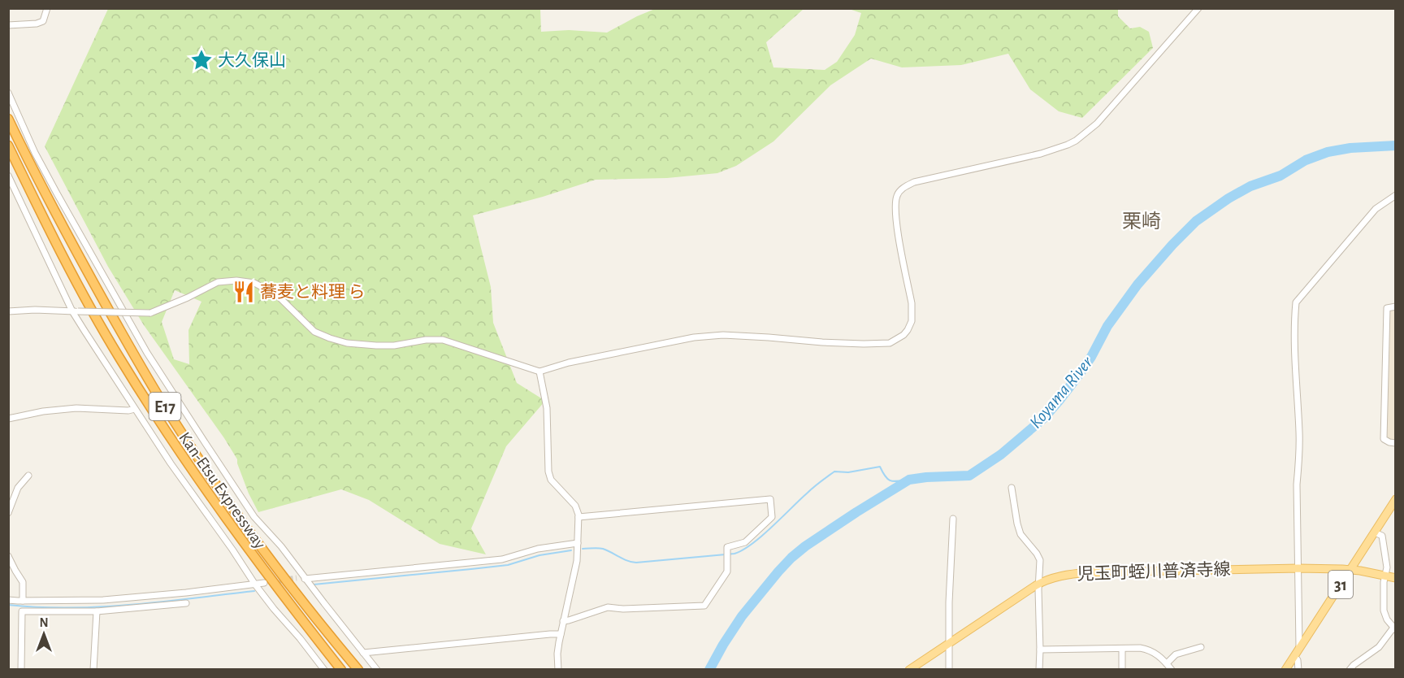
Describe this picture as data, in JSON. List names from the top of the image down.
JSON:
{
  "streets": {
    "highway": ["E17", "Kan-Etsu Expressway"],
    "main road": ["児玉町蛭川普済寺線", "31"]
  },
  "crossings": [
    ["児玉町蛭川普済寺線", "31"]
  ],
  "districts": ["栗崎"],
  "water": ["Koyama River"],
  "places": {
    "place": ["大久保山"],
    "restaurant": ["蕎麦と料理 ら"]
  },
  "north": "top"
}
